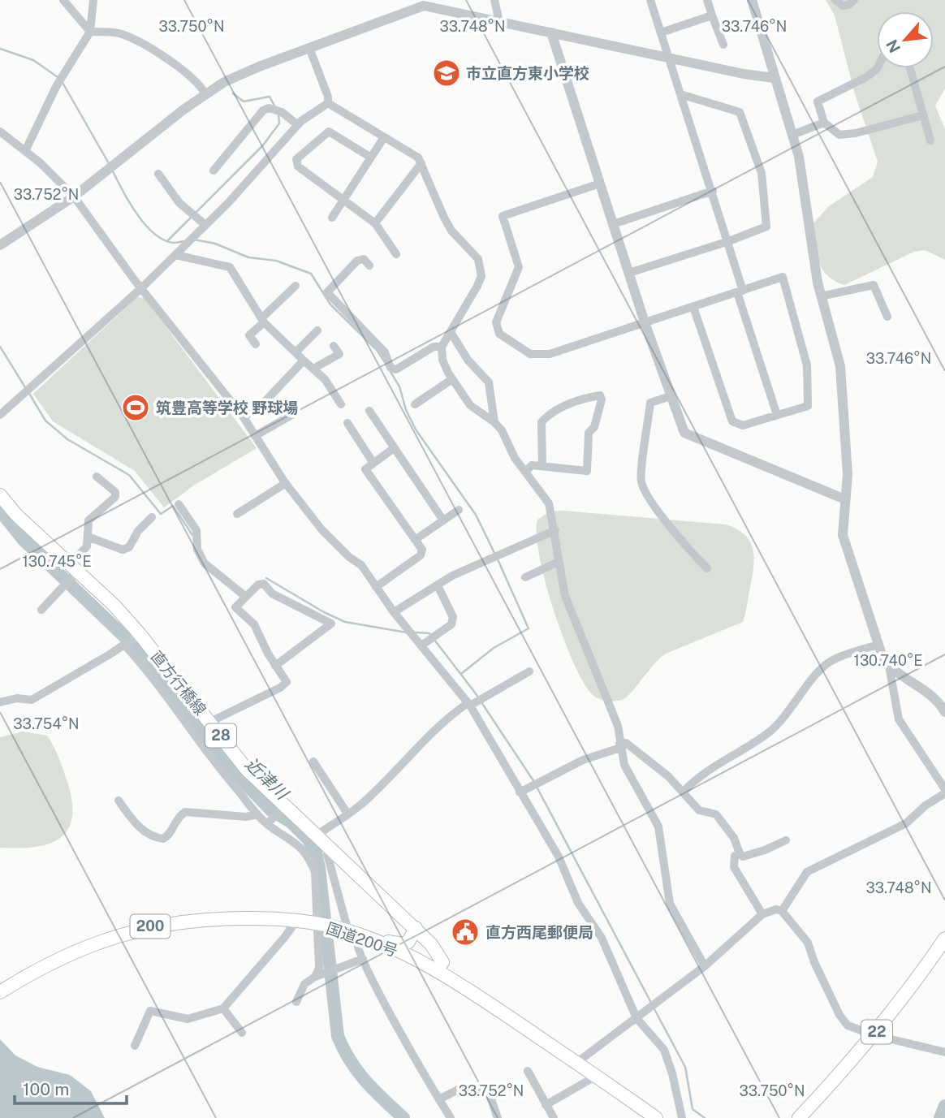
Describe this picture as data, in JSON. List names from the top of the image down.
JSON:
{
  "streets": {
    "main road": [
      "直方行橋線",
      "28",
      "200",
      "国道200号",
      "22"
    ]
  },
  "crossings": [
    ["直方行橋線", "国道200号"]
  ],
  "water": ["近津川"],
  "places": {
    "school or university": ["市立直方東小学校"],
    "sports": ["筑豊高等学校 野球場"],
    "public building": ["直方西尾郵便局"]
  },
  "scale_bar": "100 m",
  "north": "bottom left",
  "coordinates": [
    "33.750°N",
    "33.748°N",
    "33.746°N",
    "33.752°N",
    "130.745°E",
    "130.740°E",
    "33.754°N"
  ]
}
